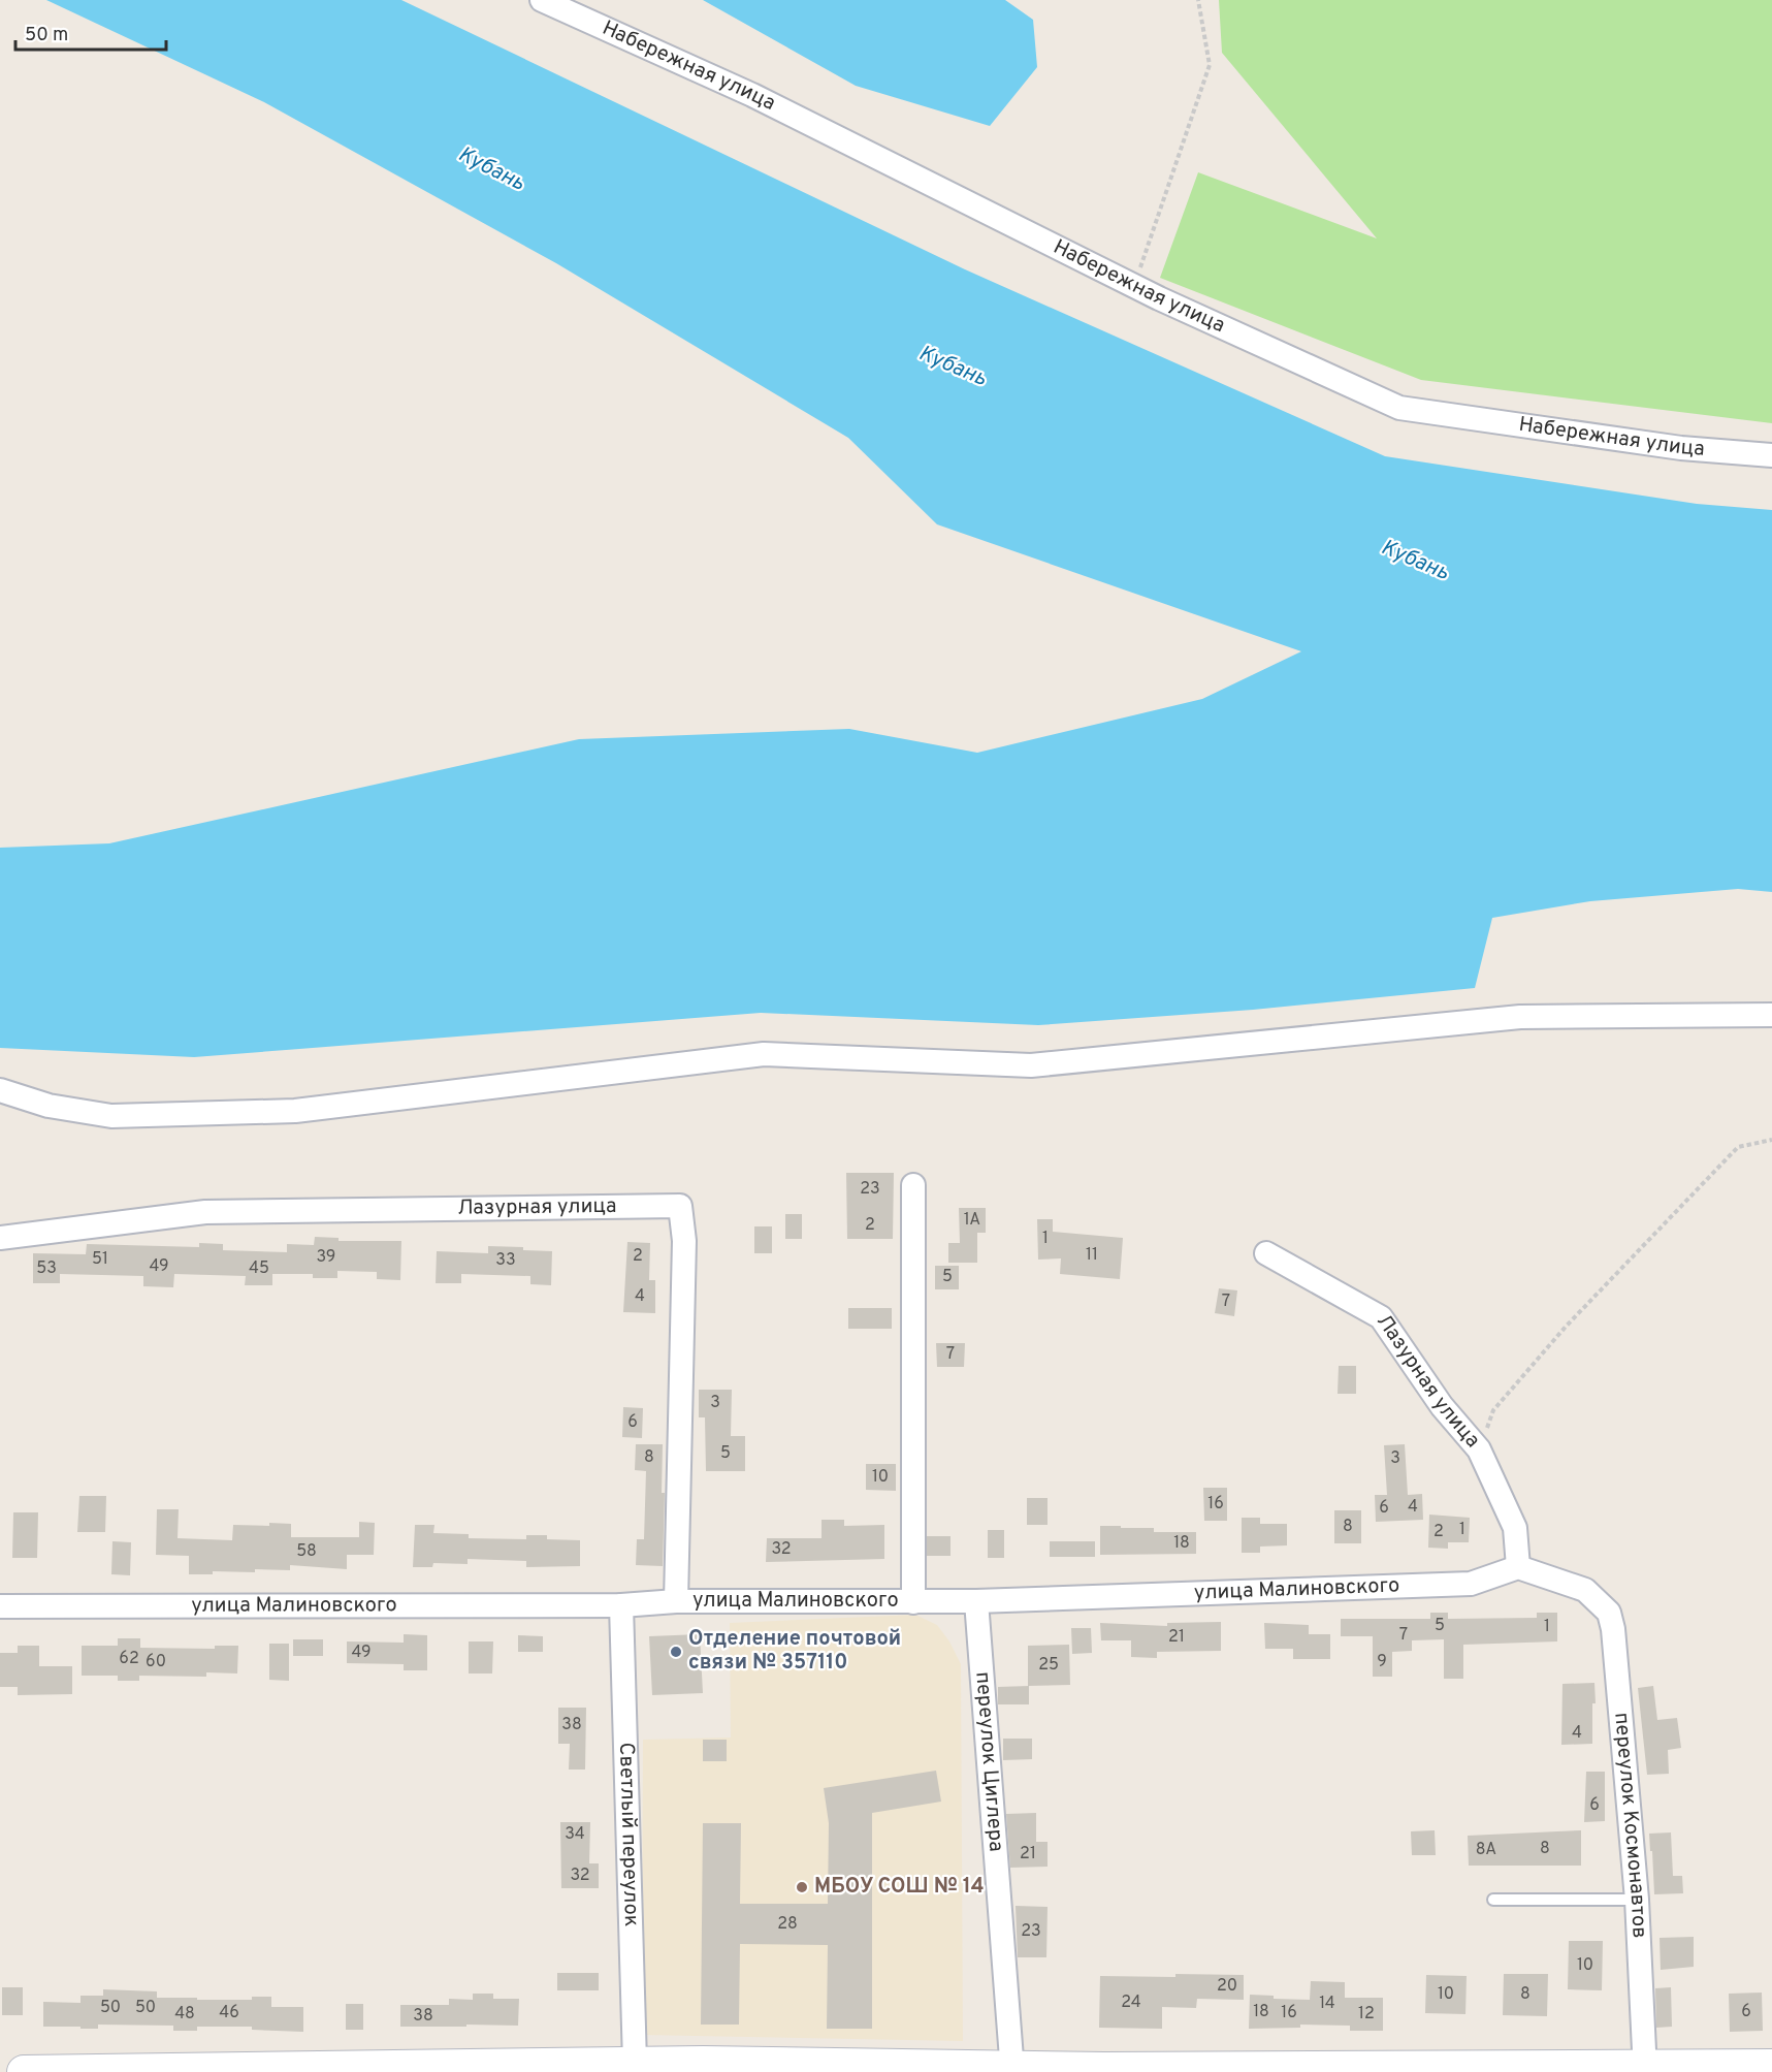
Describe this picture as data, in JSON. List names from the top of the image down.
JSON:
{
  "streets": {
    "street": [
      "Набережная улица",
      "Лазурная улица",
      "улица Малиновского",
      "переулок Циглера",
      "переулок Космонавтов",
      "Светлый переулок"
    ]
  },
  "crossings": [
    ["Лазурная улица", "улица Малиновского"],
    ["Лазурная улица", "переулок Космонавтов"],
    ["улица Малиновского", "переулок Циглера"],
    ["улица Малиновского", "переулок Космонавтов"],
    ["улица Малиновского", "Светлый переулок"]
  ],
  "water": ["Кубань"],
  "places": ["Отделение почтовой связи № 357110", "МБОУ СОШ № 14"],
  "house_numbers": [
    "23",
    "1А",
    "2",
    "1",
    "11",
    "2",
    "39",
    "51",
    "33",
    "49",
    "53",
    "45",
    "5",
    "4",
    "7",
    "7",
    "3",
    "6",
    "5",
    "8",
    "3",
    "10",
    "16",
    "4",
    "6",
    "8",
    "1",
    "2",
    "18",
    "32",
    "58",
    "5",
    "1",
    "7",
    "21",
    "49",
    "62",
    "60",
    "9",
    "25",
    "38",
    "4",
    "6",
    "34",
    "8",
    "8А",
    "21",
    "32",
    "28",
    "23",
    "10",
    "20",
    "10",
    "8",
    "24",
    "14",
    "50",
    "50",
    "18",
    "6",
    "46",
    "16",
    "48",
    "12",
    "38"
  ],
  "scale_bar": "50 m"
}
